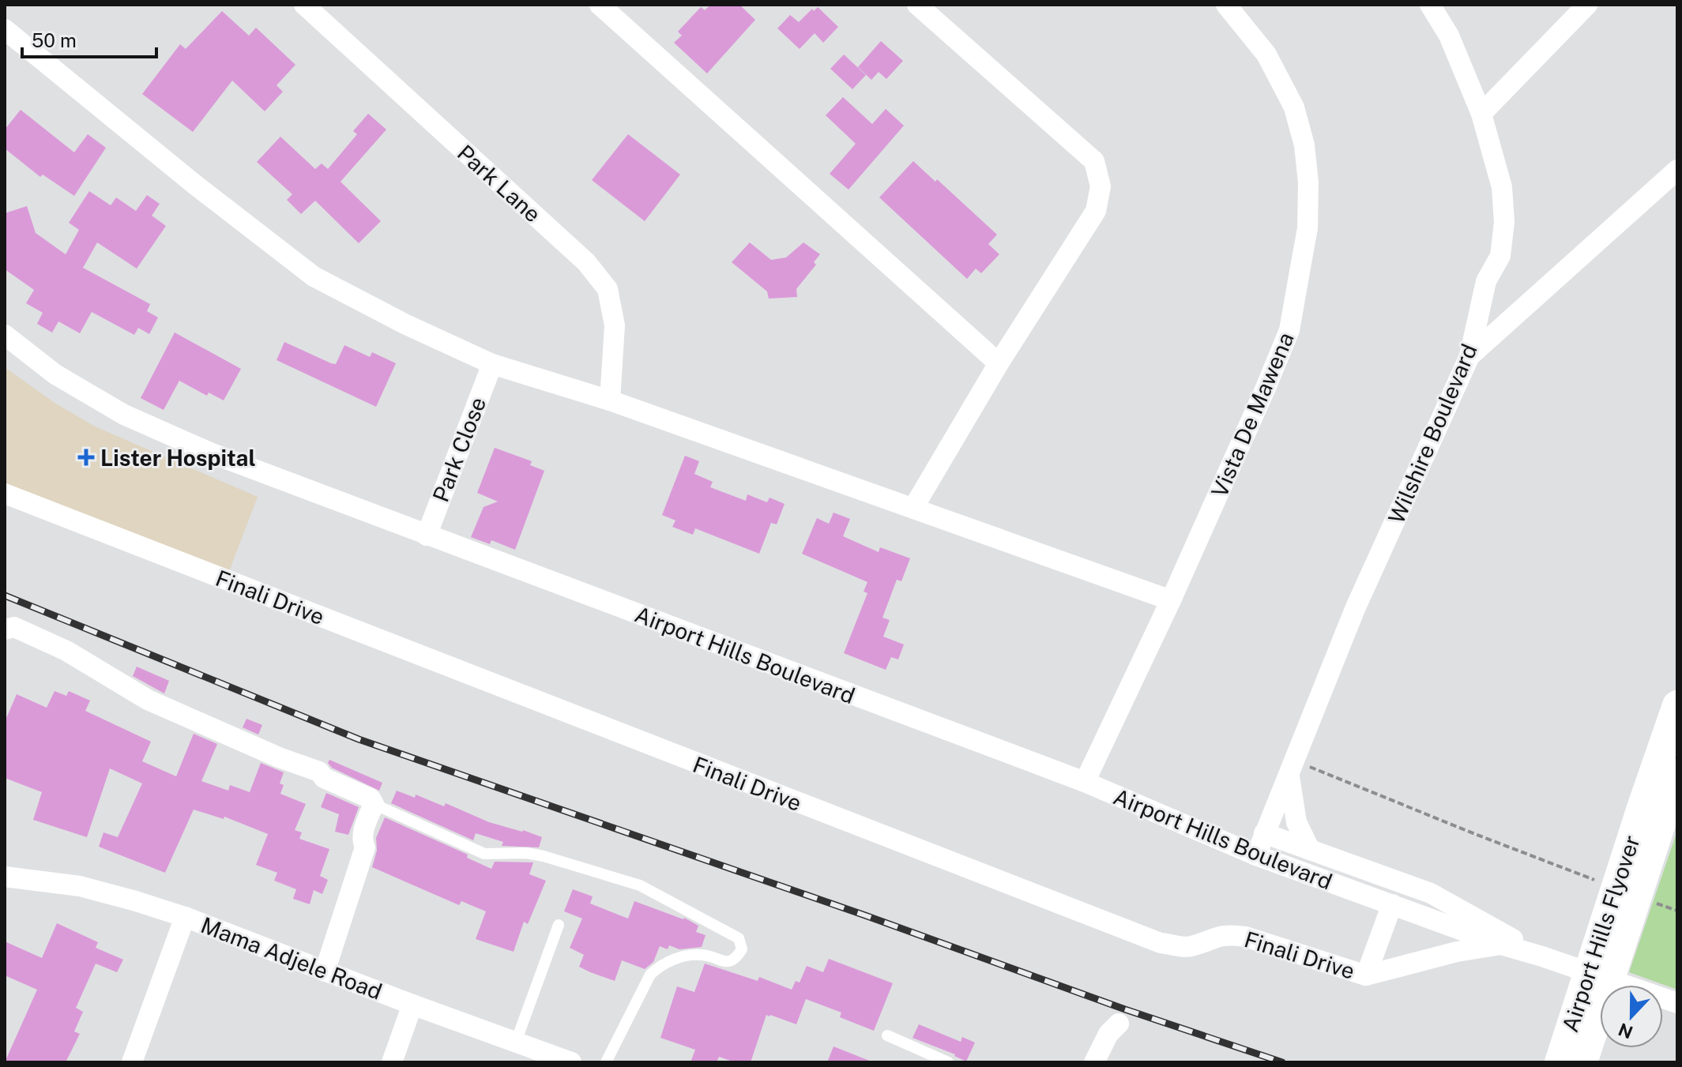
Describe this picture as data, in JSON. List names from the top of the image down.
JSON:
{
  "streets": {
    "main road": ["Airport Hills Flyover"],
    "street": [
      "Park Lane",
      "Vista De Mawena",
      "Wilshire Boulevard",
      "Park Close",
      "Finali Drive",
      "Airport Hills Boulevard",
      "Mama Adjele Road"
    ]
  },
  "crossings": [
    ["Vista De Mawena", "Airport Hills Boulevard"],
    ["Wilshire Boulevard", "Airport Hills Boulevard"],
    ["Park Close", "Airport Hills Boulevard"],
    ["Finali Drive", "Airport Hills Boulevard"]
  ],
  "places": {
    "health": ["Lister Hospital"]
  },
  "scale_bar": "50 m",
  "north": "bottom"
}
